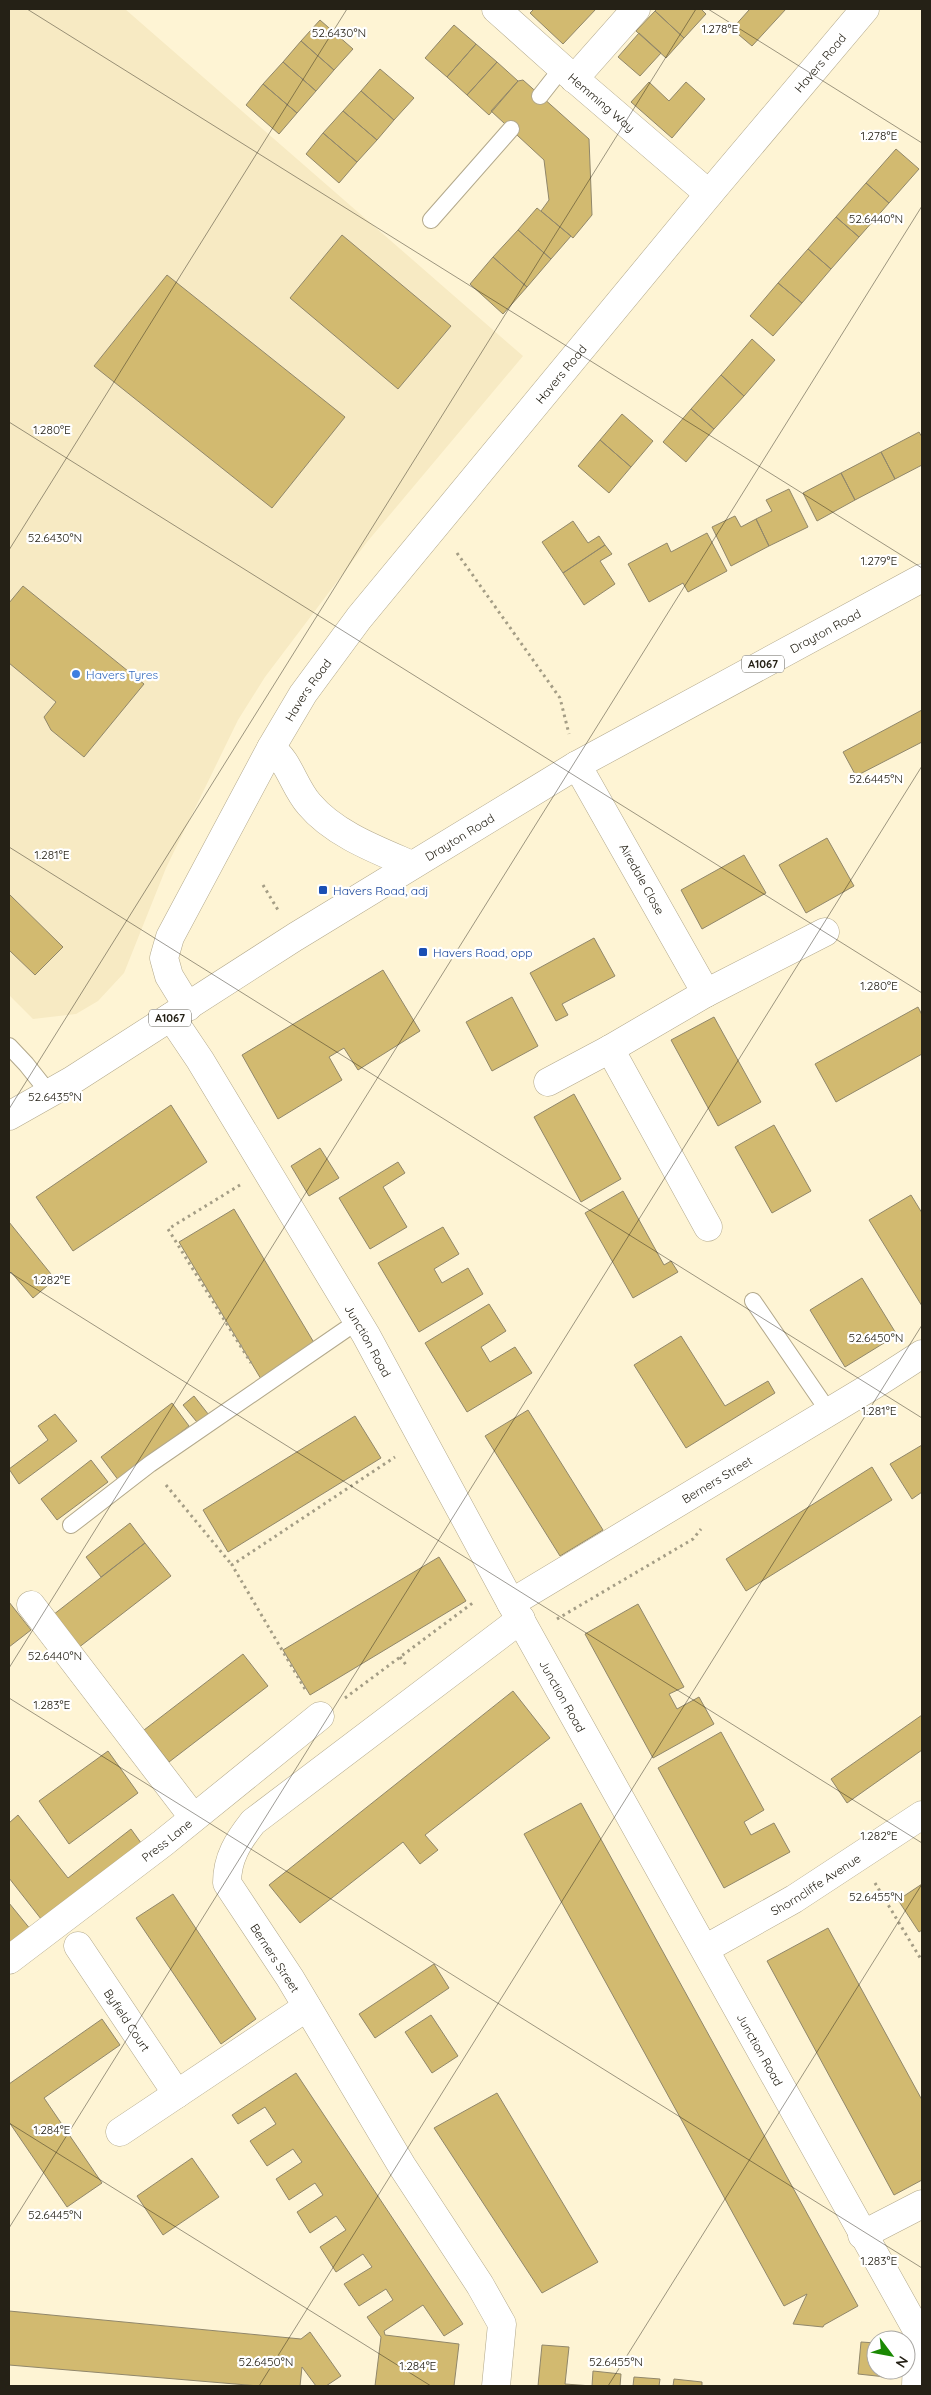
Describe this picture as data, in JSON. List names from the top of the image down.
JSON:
{
  "streets": {
    "street": [
      "Havers Road",
      "Hemming Way",
      "Drayton Road",
      "A1067",
      "Airedale Close",
      "Junction Road",
      "Berners Street",
      "Press Lane",
      "Shorncliffe Avenue",
      "Byfield Court"
    ]
  },
  "crossings": [
    ["Havers Road", "Hemming Way"],
    ["Havers Road", "Drayton Road"],
    ["Havers Road", "Junction Road"],
    ["Drayton Road", "Airedale Close"],
    ["Drayton Road", "Junction Road"],
    ["Junction Road", "Berners Street"],
    ["Junction Road", "Shorncliffe Avenue"]
  ],
  "places": {
    "other": ["Havers Tyres"],
    "transit": ["Havers Road, adj", "Havers Road, opp"]
  },
  "north": "bottom right",
  "coordinates": [
    "1.278°E",
    "52.6430°N",
    "52.6440°N",
    "1.280°E",
    "1.279°E",
    "52.6445°N",
    "1.281°E",
    "52.6435°N",
    "1.282°E",
    "52.6450°N",
    "1.283°E",
    "52.6455°N",
    "1.284°E"
  ]
}
